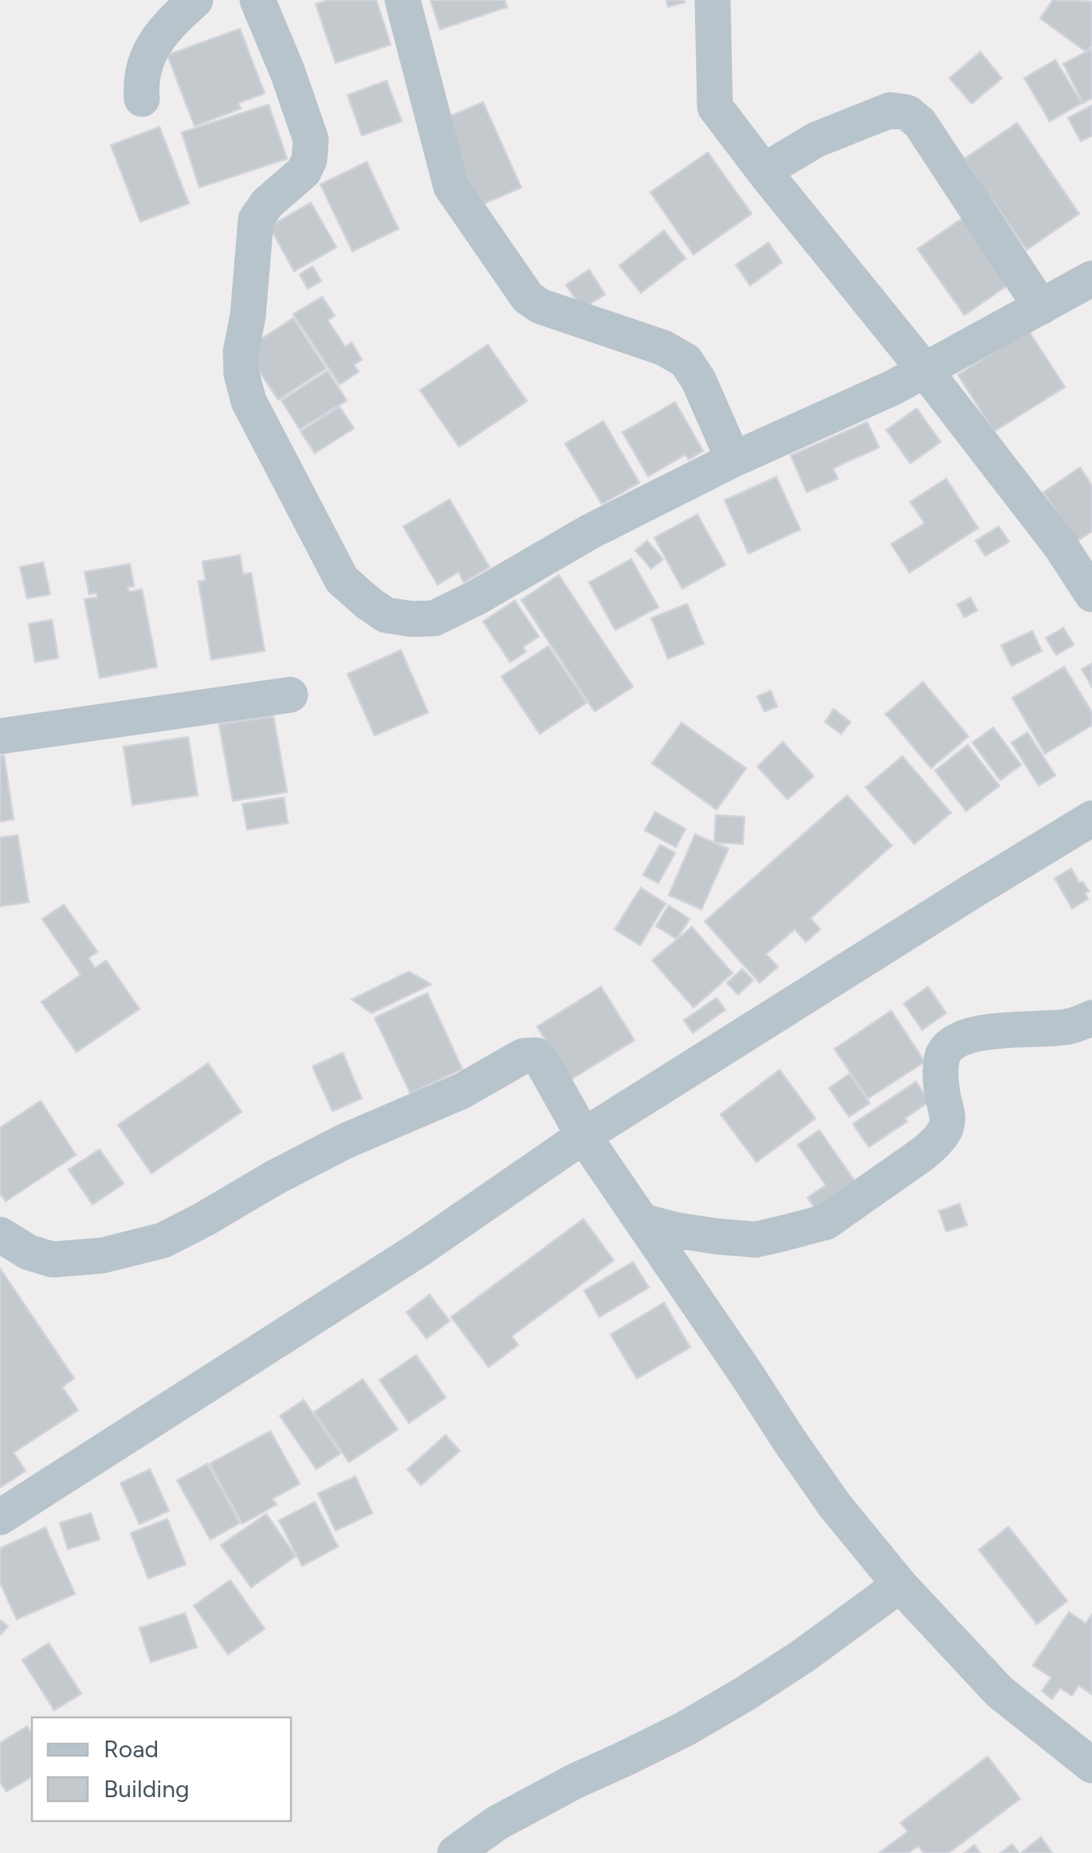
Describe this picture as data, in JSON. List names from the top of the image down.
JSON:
{
  "legend": ["Road", "Building"]
}
